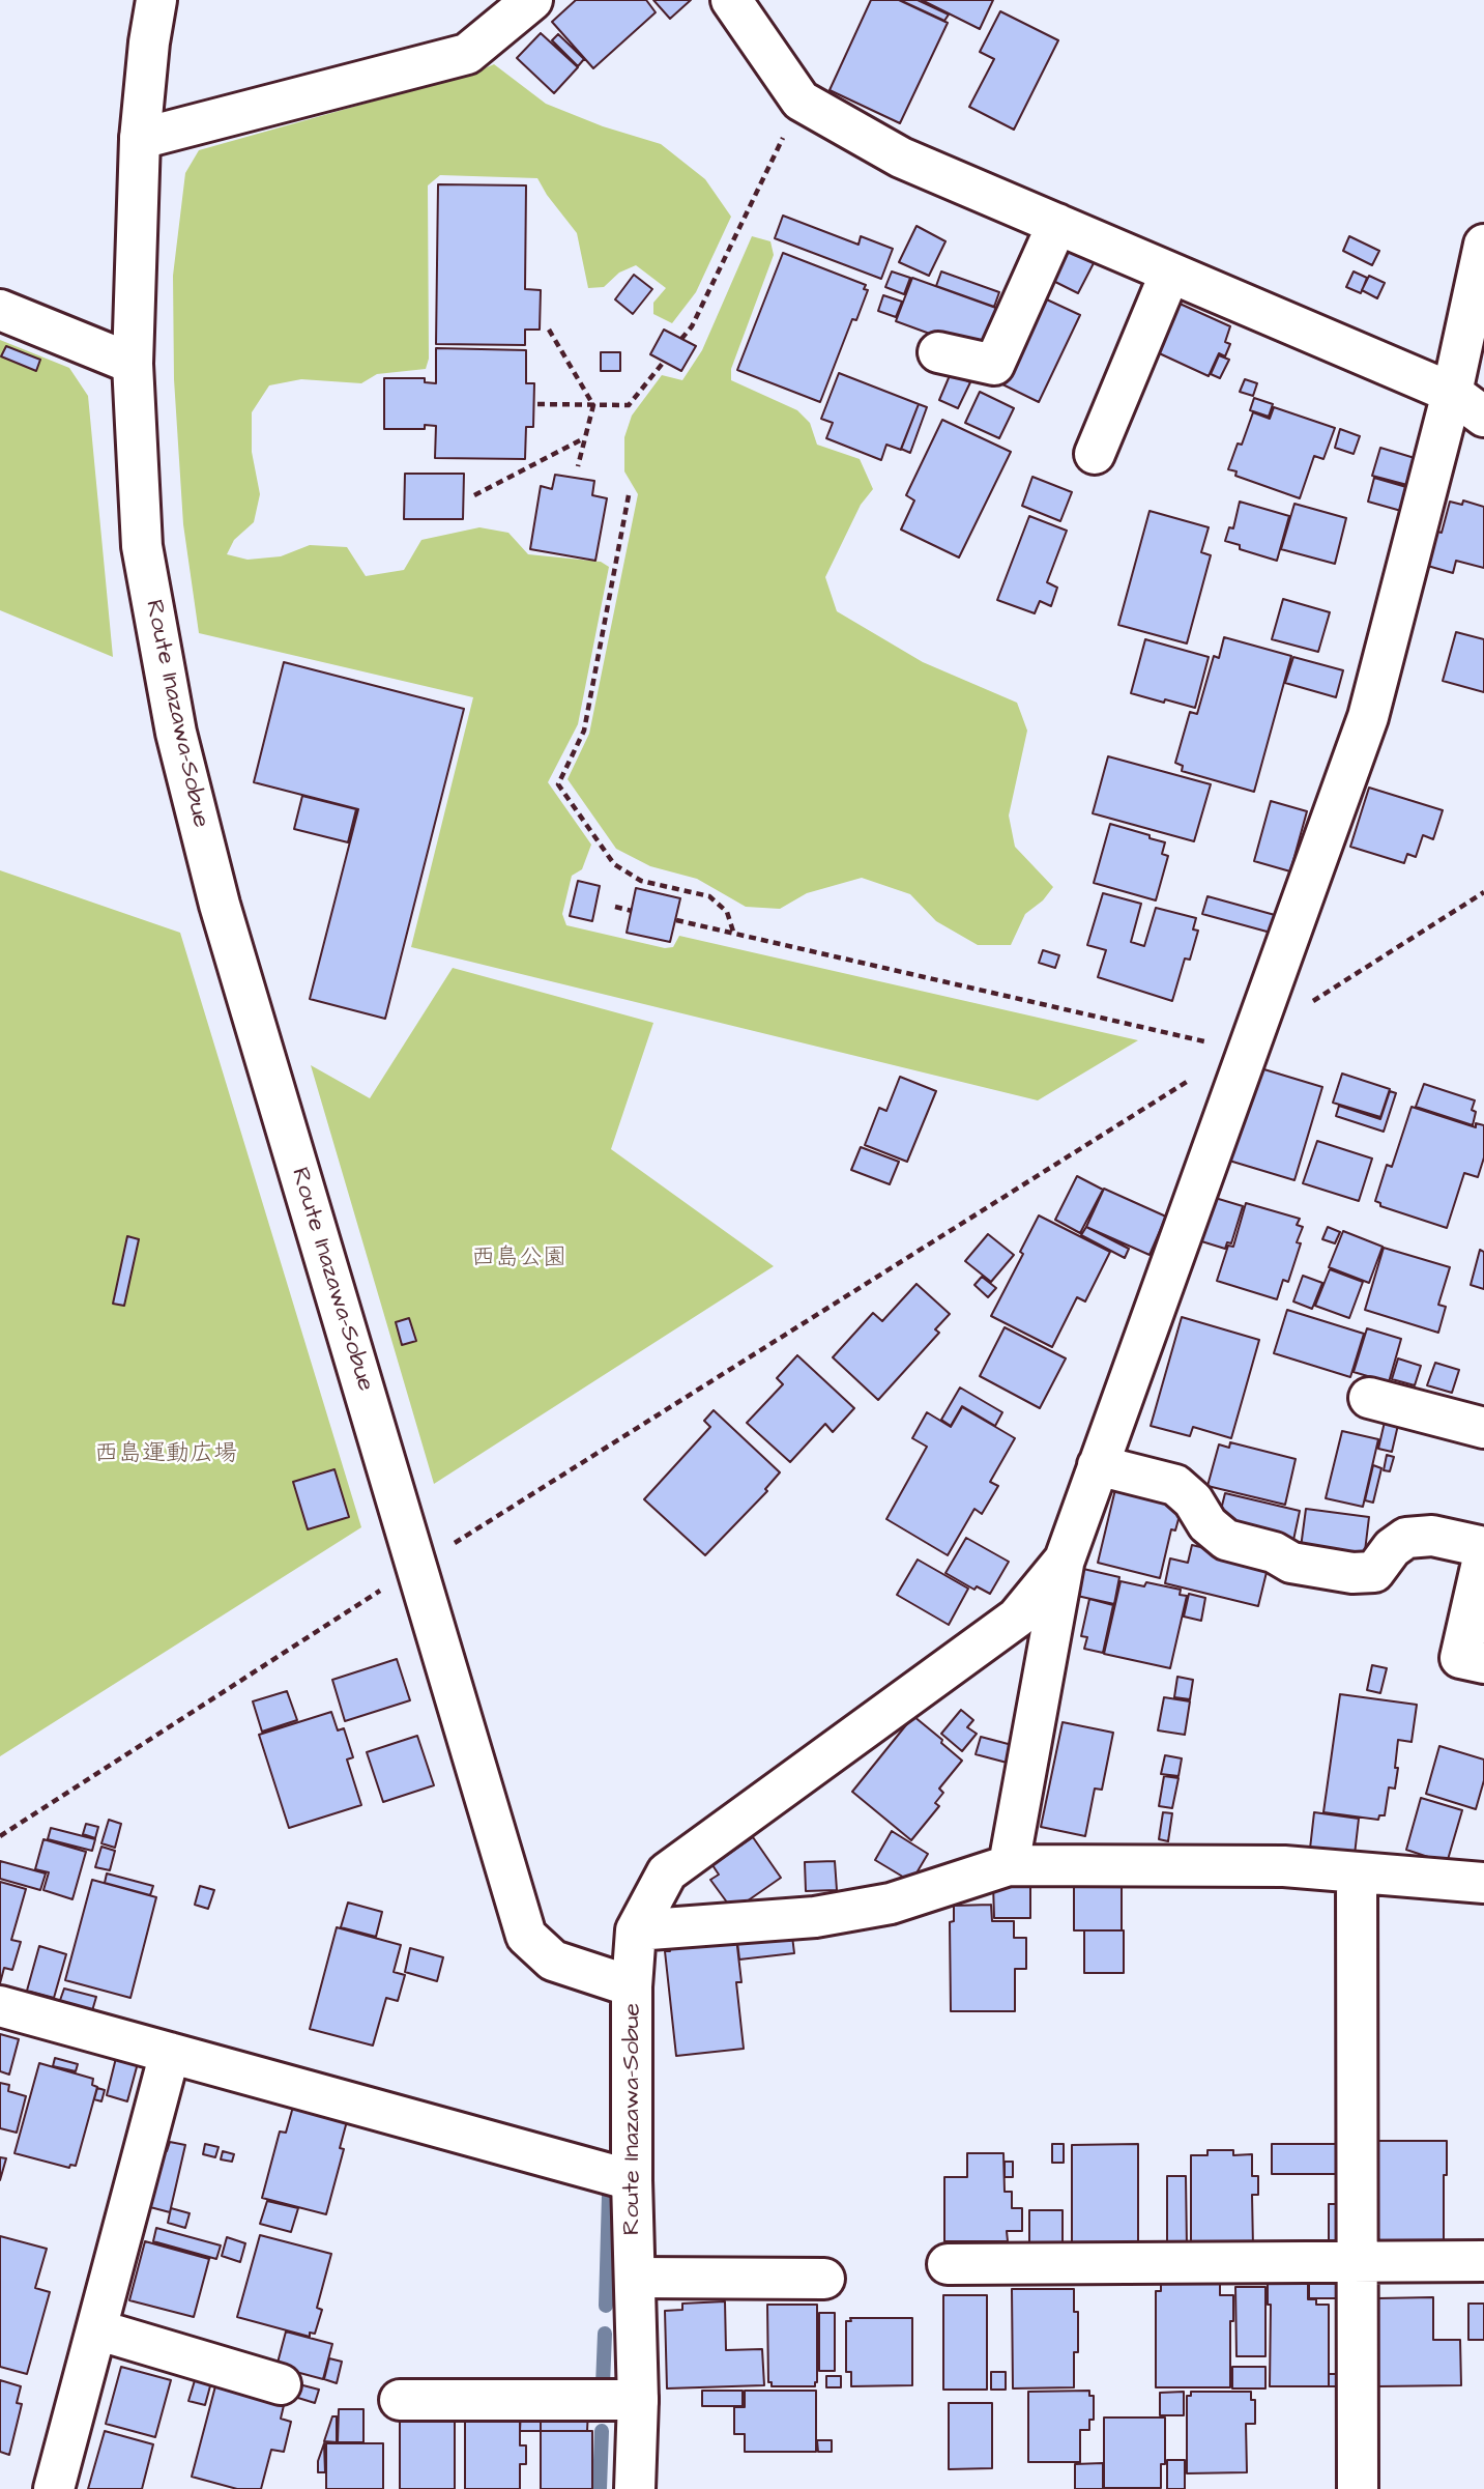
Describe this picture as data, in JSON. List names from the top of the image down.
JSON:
{
  "streets": {
    "street": ["Route Inazawa-Sobue"]
  },
  "parks": ["西島公園", "西島運動広場"]
}
